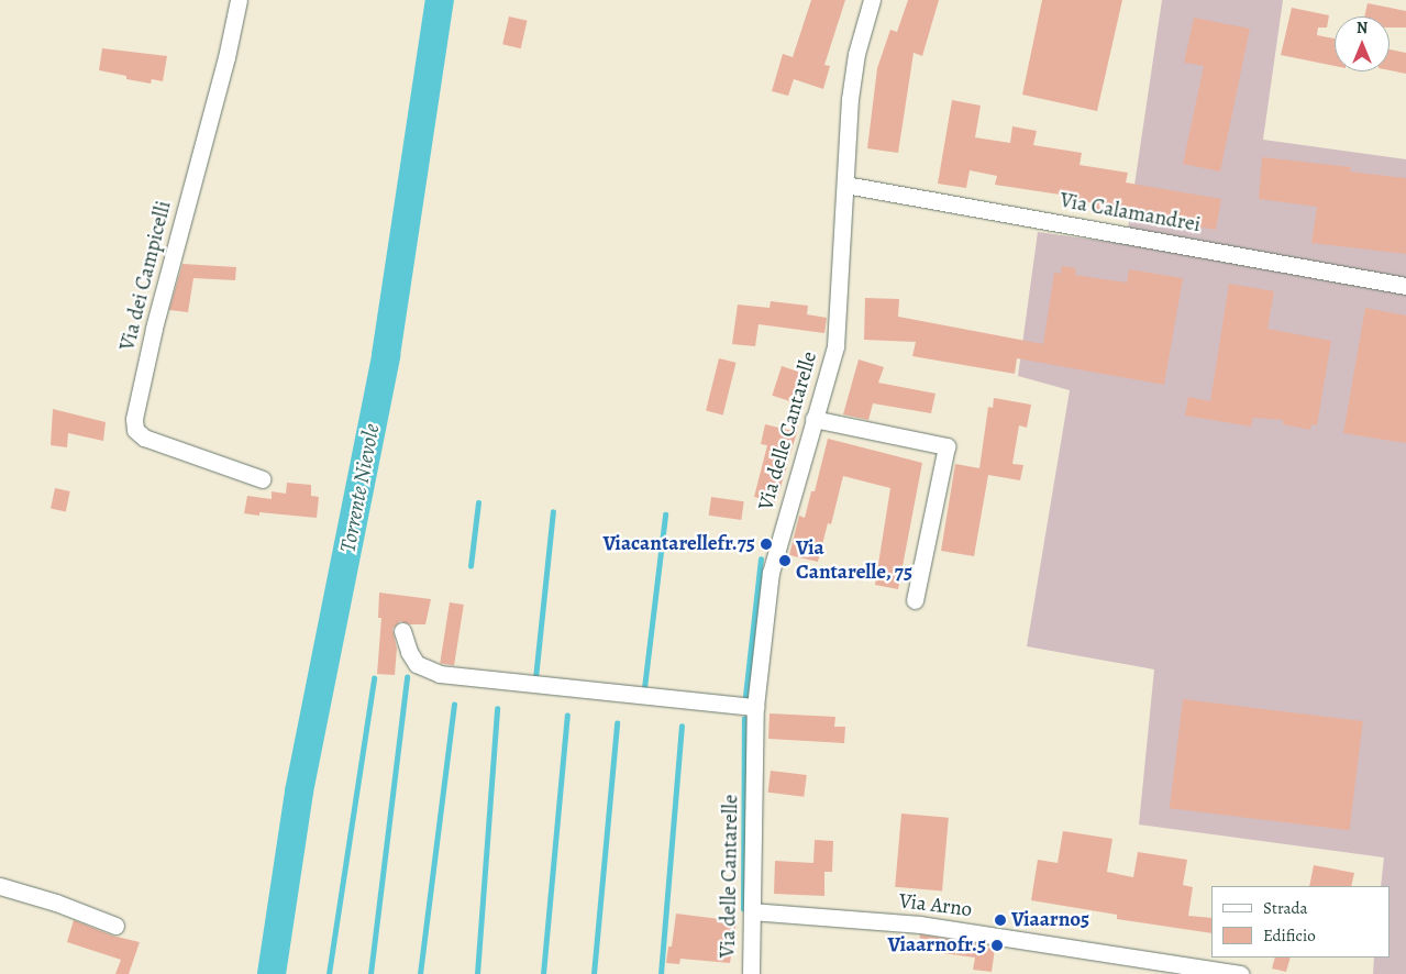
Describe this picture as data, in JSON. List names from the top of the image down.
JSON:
{
  "streets": {
    "street": [
      "Via Calamandrei",
      "Via dei Campicelli",
      "Via delle Cantarelle",
      "Via Arno"
    ]
  },
  "crossings": [
    ["Via Calamandrei", "Via delle Cantarelle"],
    ["Via delle Cantarelle", "Via Arno"]
  ],
  "water": ["Torrente Nievole"],
  "places": [
    "Viacantarellefr.75",
    "Via Cantarelle, 75",
    "Viaarno5",
    "Viaarnofr.5"
  ],
  "legend": ["Strada", "Edificio"],
  "north": "top"
}
